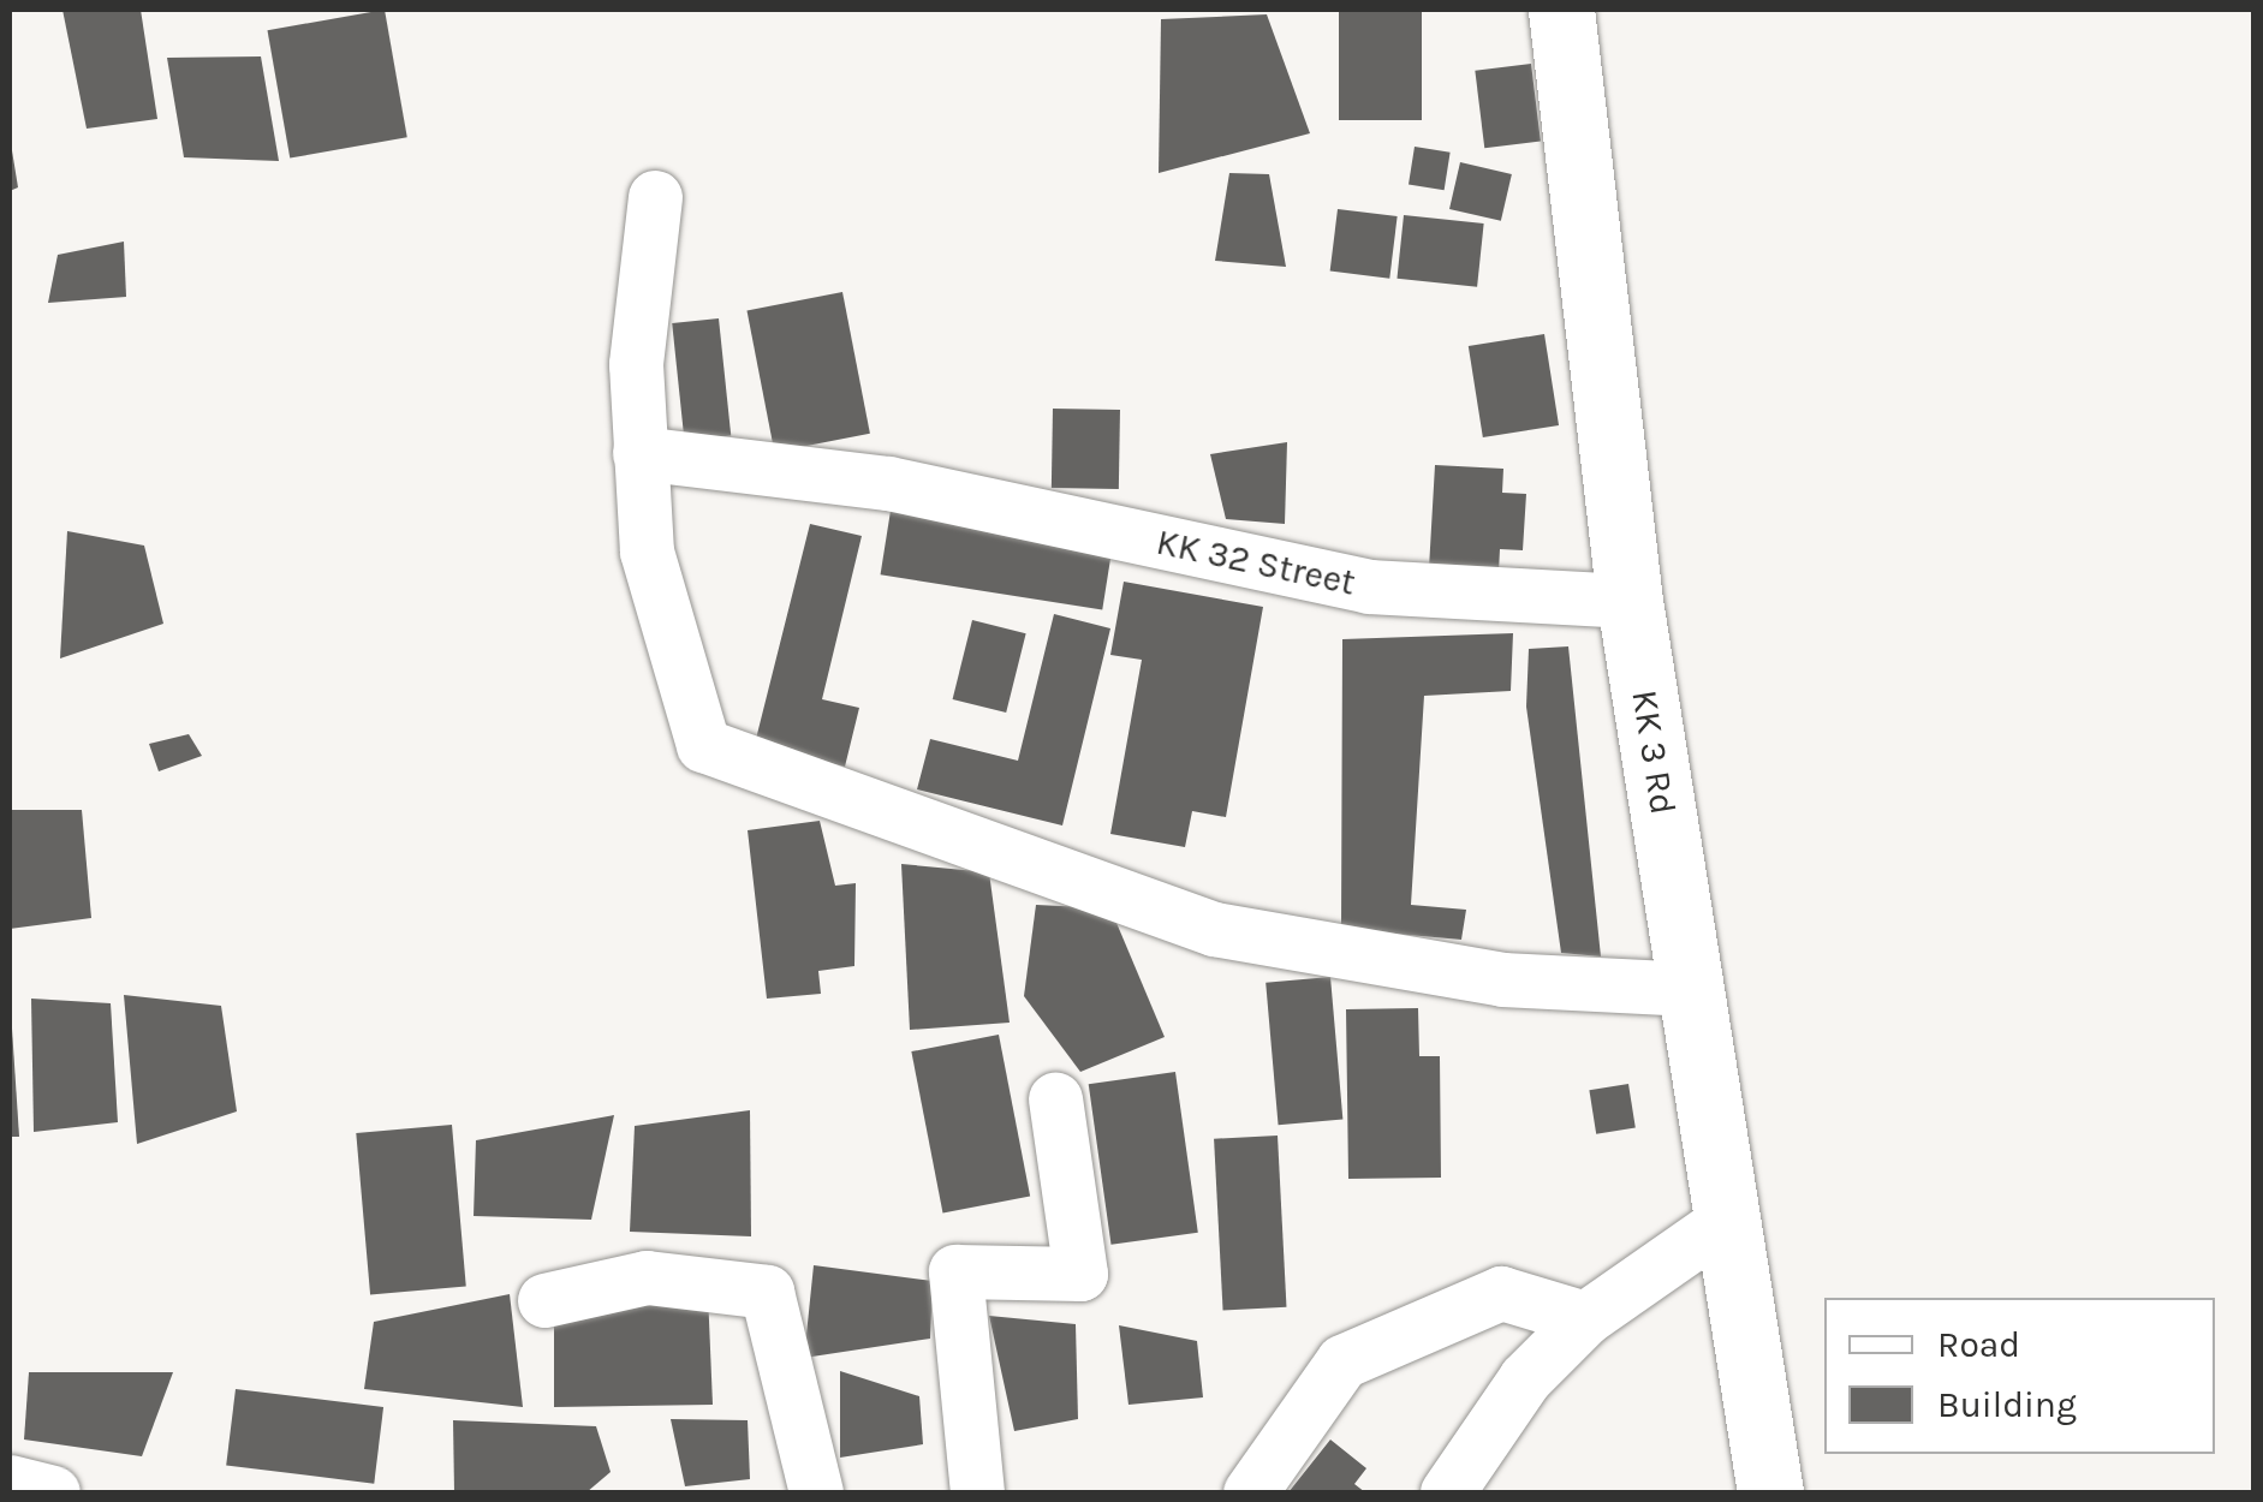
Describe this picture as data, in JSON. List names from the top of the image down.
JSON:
{
  "streets": {
    "highway": ["KK 3 Rd"],
    "street": ["KK 32 Street"]
  },
  "crossings": [
    ["KK 32 Street", "KK 3 Rd"]
  ],
  "legend": ["Road", "Building"]
}
